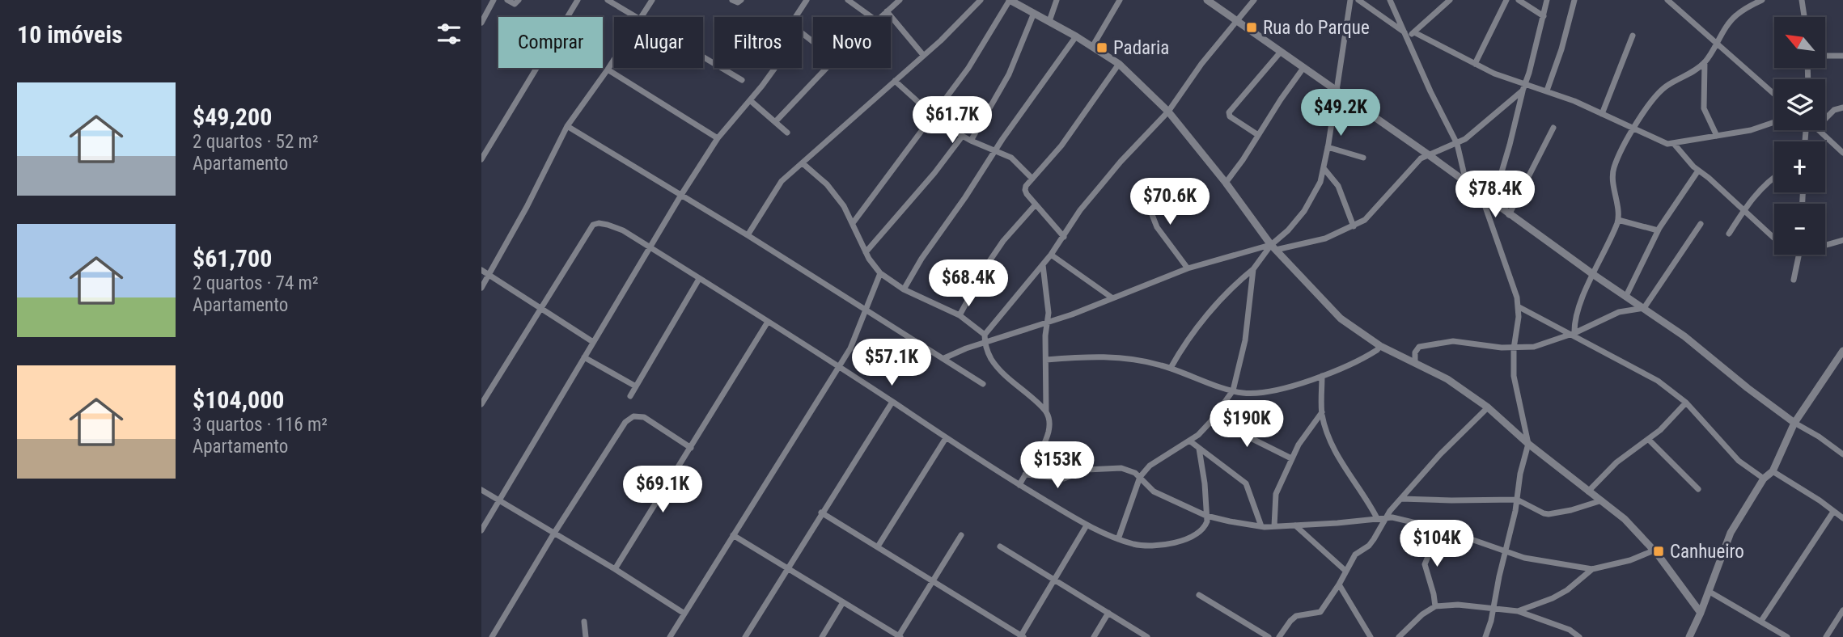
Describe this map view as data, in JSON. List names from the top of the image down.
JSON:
{
  "places": {
    "transit": ["Rua do Parque", "Padaria", "Canhueiro"]
  },
  "north": "top left",
  "page": {
    "heading": "10 imóveis",
    "map_buttons": ["+", "−"],
    "chip": [
      "Comprar",
      "Alugar",
      "Filtros",
      "Novo"
    ],
    "list": [
      {
        "name": "$49,200",
        "note": "2 quartos · 52 m² · Apartamento"
      },
      {
        "name": "$61,700",
        "note": "2 quartos · 74 m² · Apartamento"
      },
      {
        "name": "$104,000",
        "note": "3 quartos · 116 m² · Apartamento"
      }
    ],
    "price": [
      "$49.2K",
      "$61.7K",
      "$78.4K",
      "$70.6K",
      "$68.4K",
      "$57.1K",
      "$190K",
      "$153K",
      "$69.1K",
      "$104K"
    ]
  }
}
